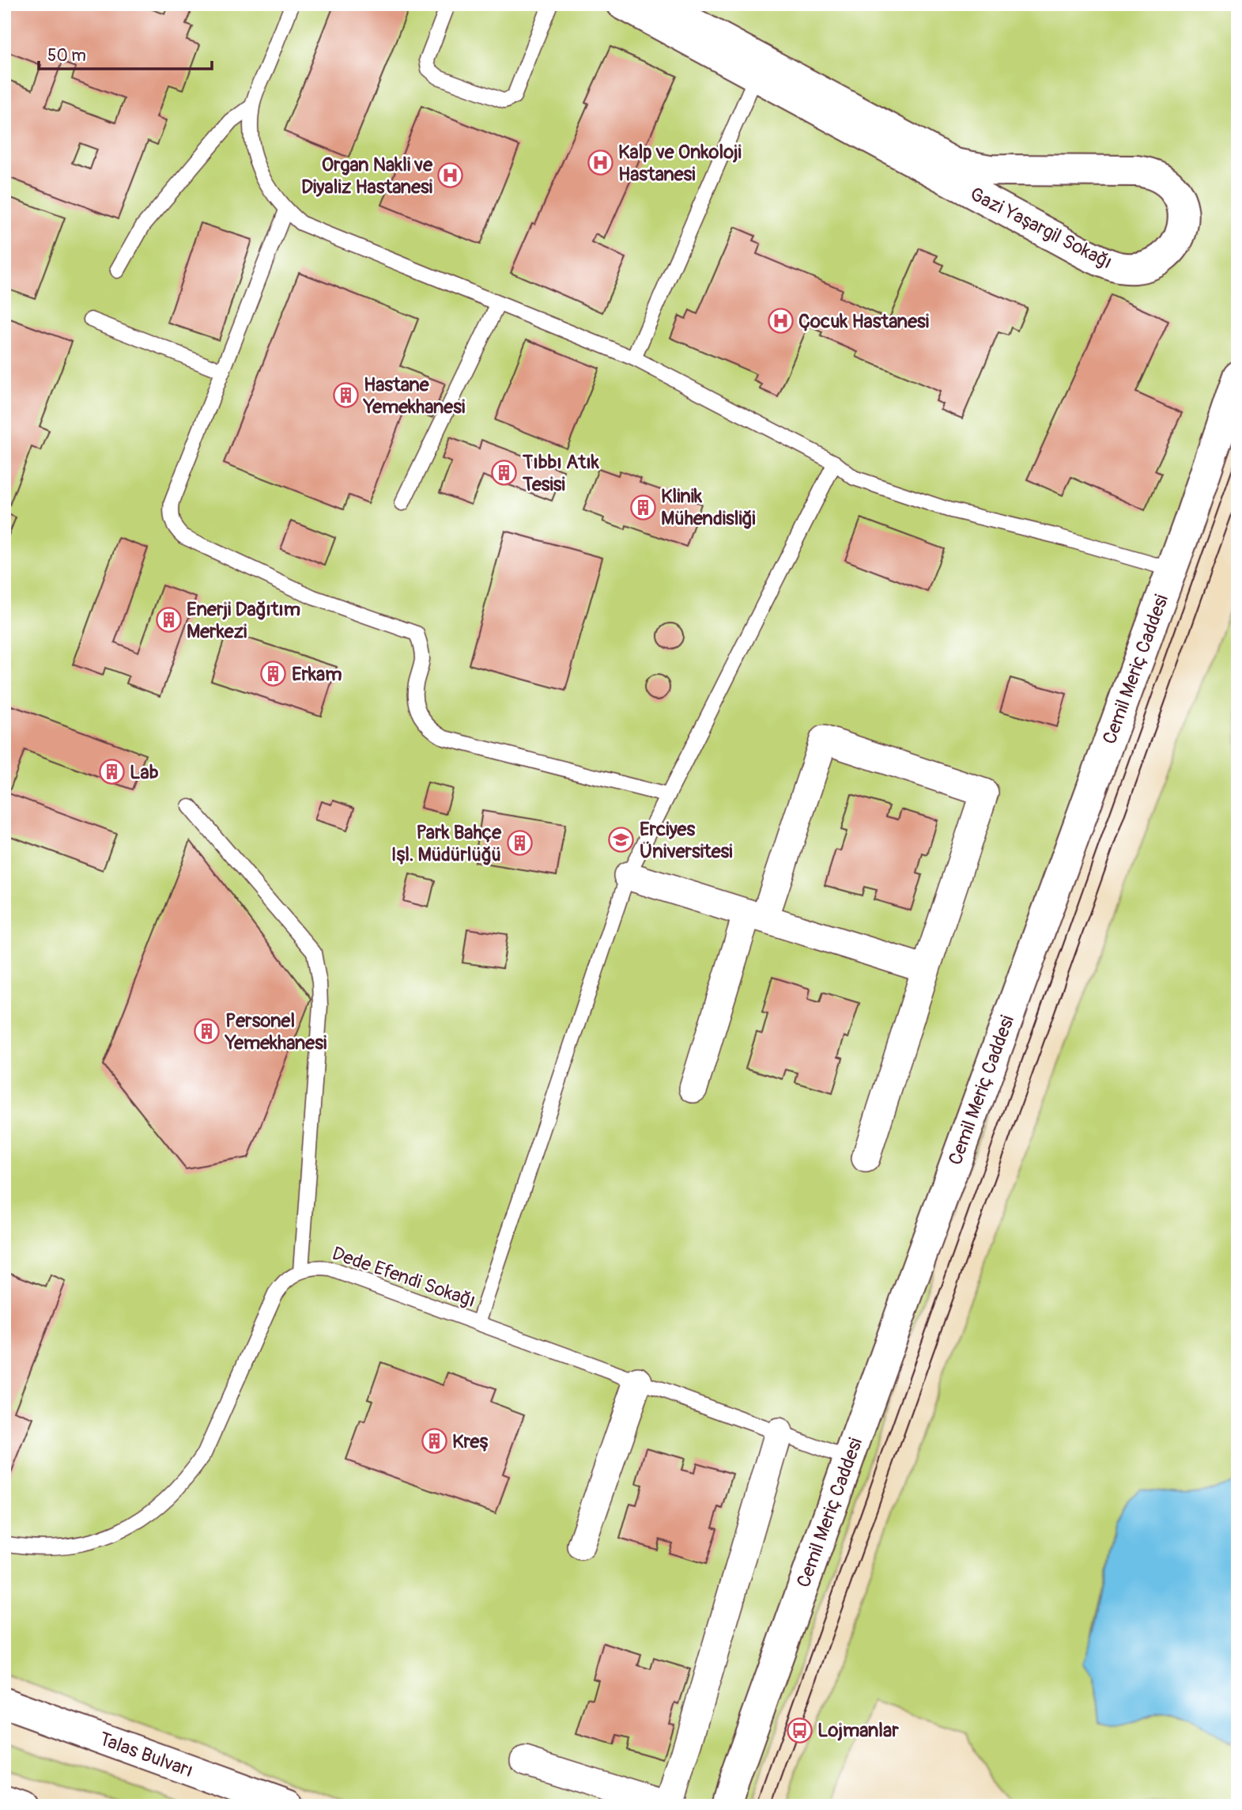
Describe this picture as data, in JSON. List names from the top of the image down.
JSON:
{
  "streets": {
    "street": ["Gazi Yaşargil Sokağı", "Cemil Meriç Caddesi", "Talas Bulvarı"],
    "lane": ["Dede Efendi Sokağı"]
  },
  "crossings": [
    ["Cemil Meriç Caddesi", "Dede Efendi Sokağı"]
  ],
  "places": {
    "hospital": ["Kalp ve Onkoloji Hastanesi", "Organ Nakli ve Diyaliz Hastanesi", "Çocuk Hastanesi"],
    "building": [
      "Hastane Yemekhanesi",
      "Tıbbı Atık Tesisi",
      "Klinik Mühendisliği",
      "Enerji Dağıtım Merkezi",
      "Erkam",
      "Lab",
      "Park Bahçe Işl. Müdürlüğü",
      "Personel Yemekhanesi",
      "Kreş"
    ],
    "school or university": ["Erciyes Üniversitesi"],
    "bus stop": ["Lojmanlar"]
  },
  "scale_bar": "50 m"
}
